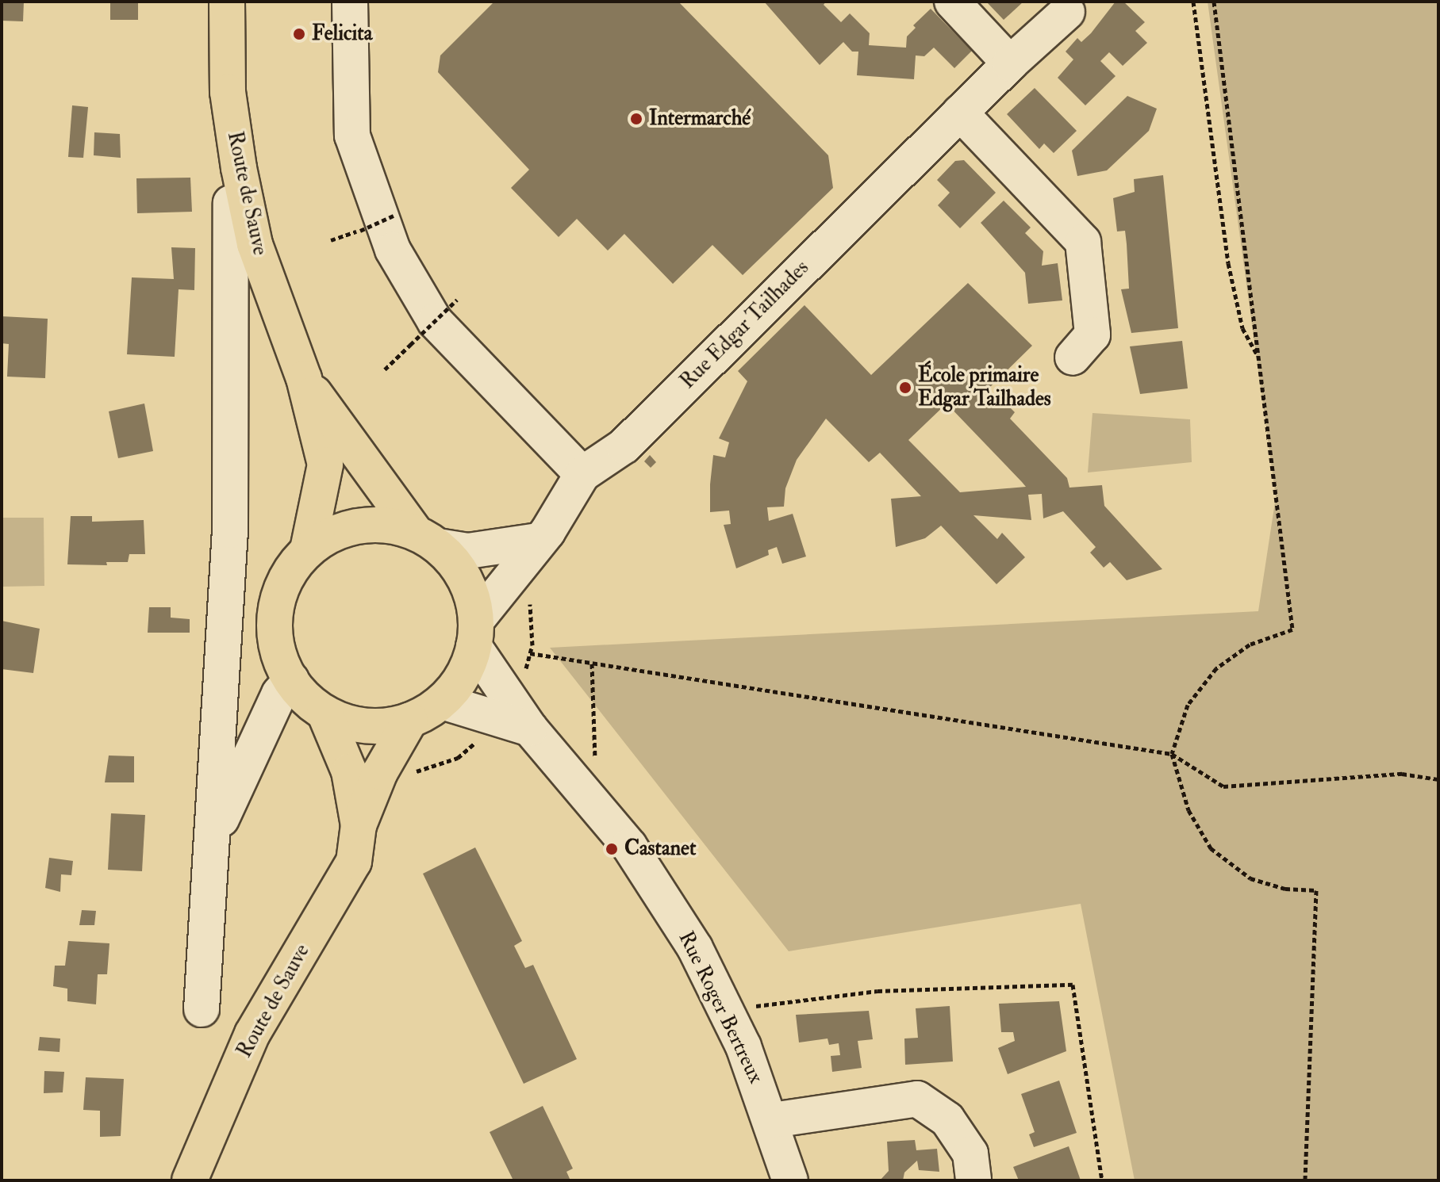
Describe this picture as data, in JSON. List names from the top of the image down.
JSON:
{
  "streets": {
    "main road": ["Route de Sauve"],
    "street": ["Rue Edgar Tailhades", "Rue Roger Bertreux"]
  },
  "crossings": [
    ["Route de Sauve", "Rue Edgar Tailhades"],
    ["Route de Sauve", "Rue Roger Bertreux"],
    ["Rue Edgar Tailhades", "Rue Roger Bertreux"]
  ],
  "places": [
    "Felicita",
    "Intermarché",
    "École primaire Edgar Tailhades",
    "Castanet"
  ]
}
